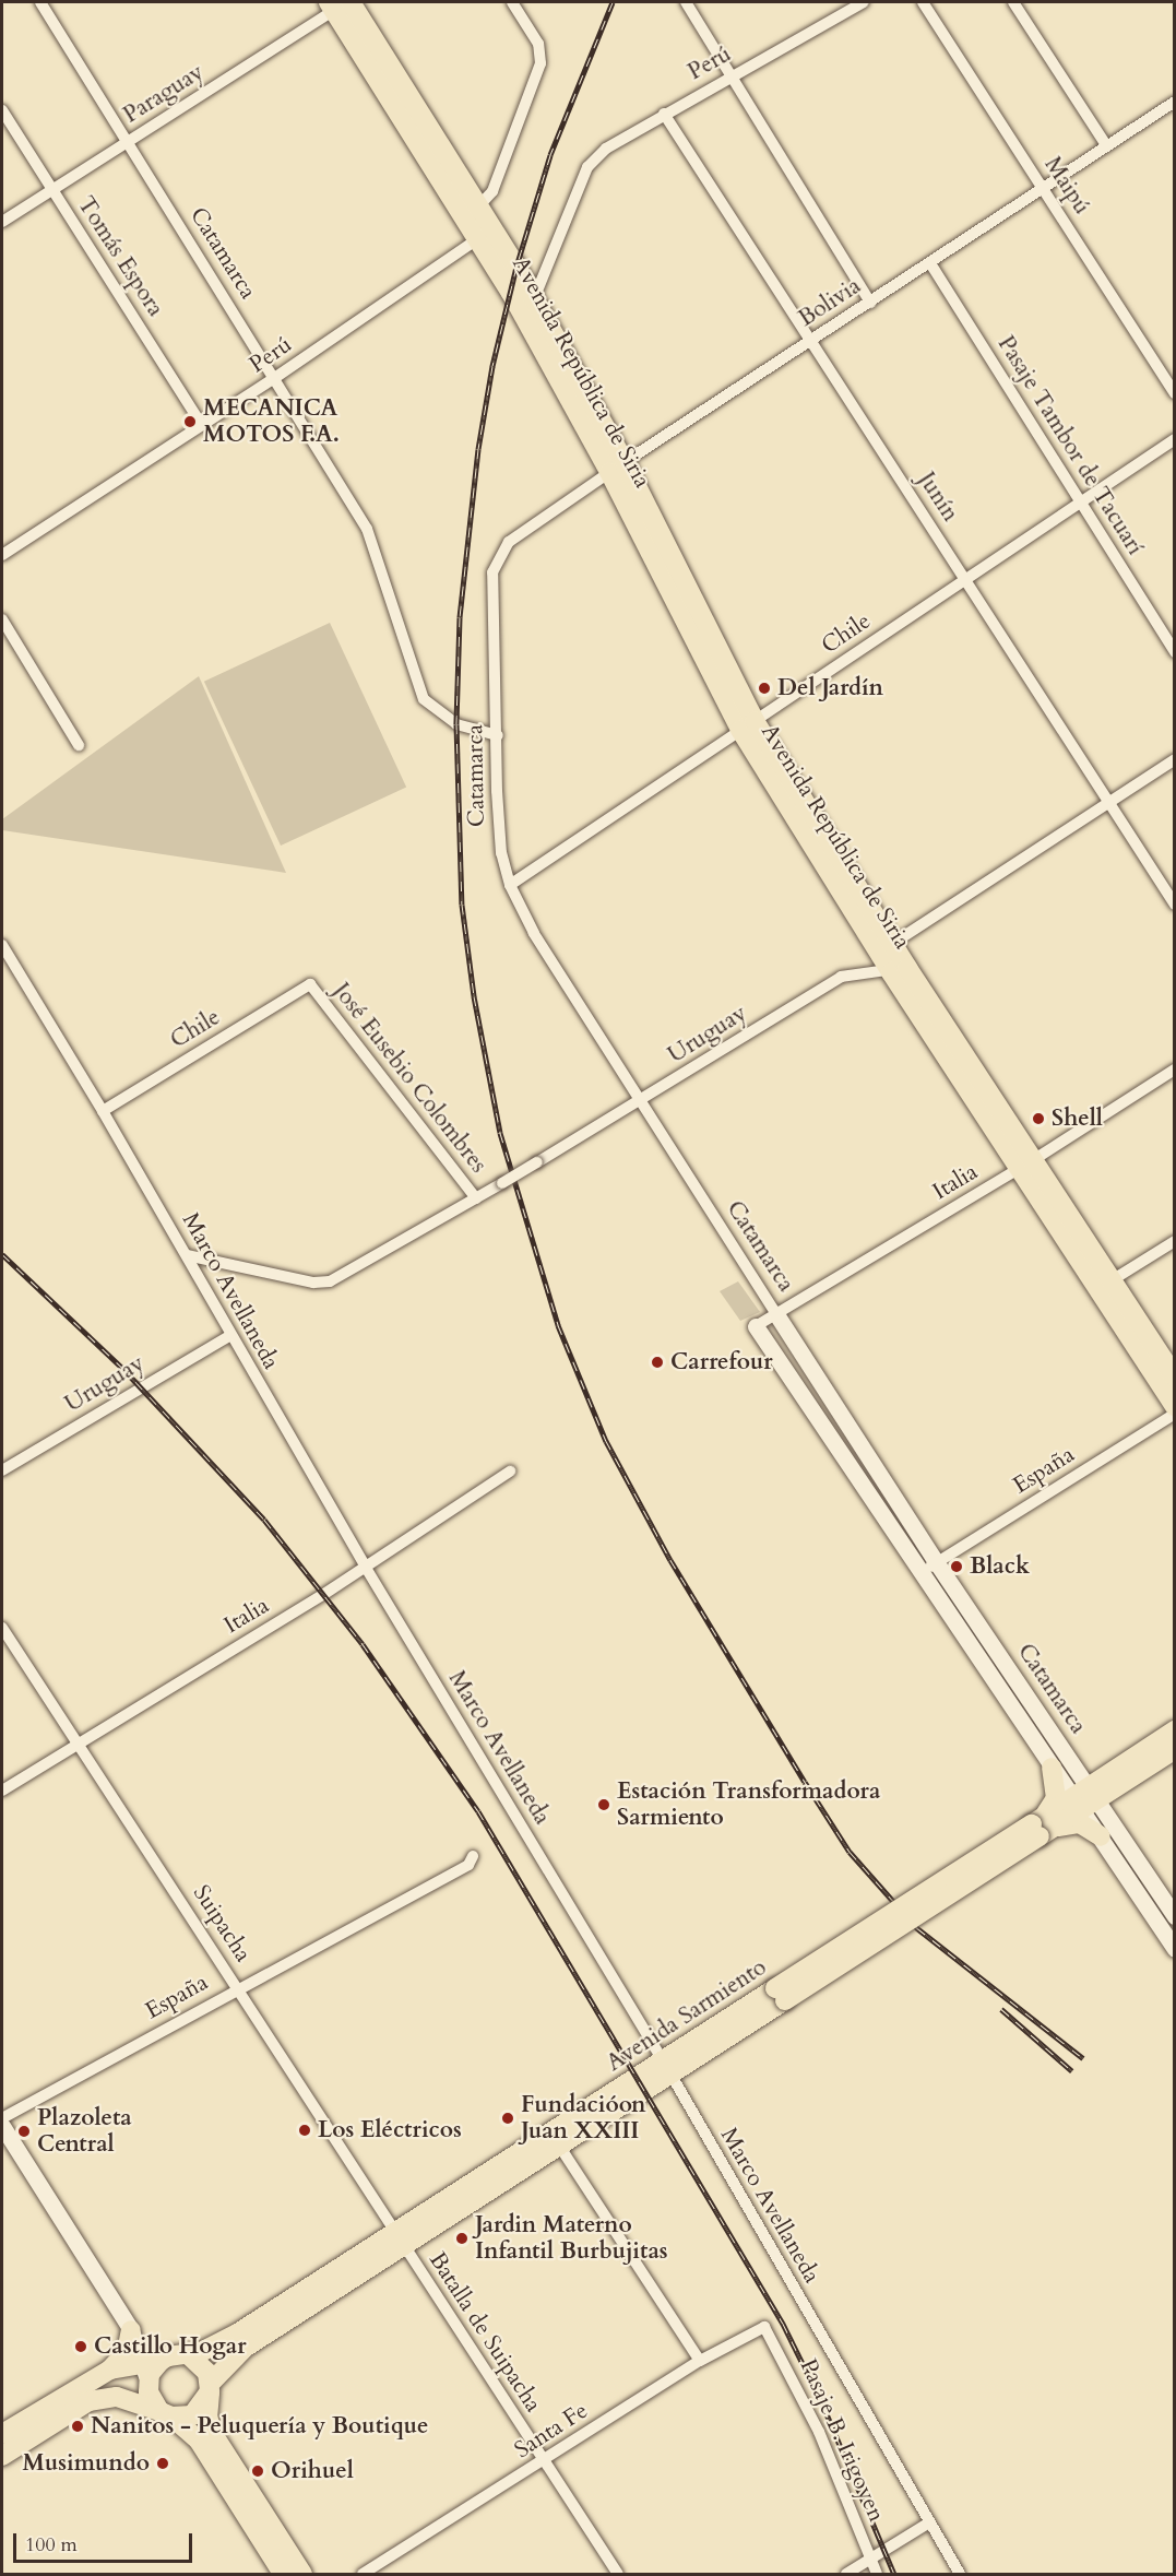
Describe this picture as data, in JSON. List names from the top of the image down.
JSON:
{
  "streets": {
    "main road": ["Catamarca", "Avenida República de Siria", "Avenida Sarmiento"],
    "street": [
      "Perú",
      "Paraguay",
      "Maipú",
      "Tomás Espora",
      "Bolivia",
      "Pasaje Tambor de Tacuarí",
      "Junín",
      "Chile",
      "Uruguay",
      "José Eusebio Colombres",
      "Italia",
      "Marco Avellaneda",
      "España",
      "Suipacha",
      "Batalla de Suipacha",
      "Santa Fe",
      "Pasaje B. Irigoyen"
    ]
  },
  "crossings": [
    ["Perú", "Catamarca"],
    ["Perú", "Tomás Espora"],
    ["Perú", "Avenida República de Siria"],
    ["Perú", "Junín"],
    ["Paraguay", "Catamarca"],
    ["Paraguay", "Tomás Espora"],
    ["Paraguay", "Avenida República de Siria"],
    ["Maipú", "Bolivia"],
    ["Catamarca", "Bolivia"],
    ["Catamarca", "Chile"],
    ["Catamarca", "Uruguay"],
    ["Catamarca", "Italia"],
    ["Catamarca", "España"],
    ["Catamarca", "Avenida Sarmiento"],
    ["Bolivia", "Avenida República de Siria"],
    ["Bolivia", "Pasaje Tambor de Tacuarí"],
    ["Bolivia", "Junín"],
    ["Avenida República de Siria", "Chile"],
    ["Avenida República de Siria", "Uruguay"],
    ["Avenida República de Siria", "Italia"],
    ["Pasaje Tambor de Tacuarí", "Chile"],
    ["Junín", "Chile"],
    ["Chile", "José Eusebio Colombres"],
    ["Chile", "Marco Avellaneda"],
    ["Uruguay", "José Eusebio Colombres"],
    ["Uruguay", "Marco Avellaneda"],
    ["Italia", "Marco Avellaneda"],
    ["Italia", "Suipacha"],
    ["Marco Avellaneda", "Avenida Sarmiento"],
    ["España", "Suipacha"],
    ["Suipacha", "Avenida Sarmiento"],
    ["Suipacha", "Batalla de Suipacha"],
    ["Avenida Sarmiento", "Batalla de Suipacha"],
    ["Batalla de Suipacha", "Santa Fe"],
    ["Santa Fe", "Pasaje B. Irigoyen"]
  ],
  "places": [
    "MECANICA MOTOS F.A.",
    "Del Jardín",
    "Shell",
    "Carrefour",
    "Black",
    "Estación Transformadora Sarmiento",
    "Fundacióon Juan XXIII",
    "Los Eléctricos",
    "Plazoleta Central",
    "Jardin Materno Infantil Burbujitas",
    "Castillo Hogar",
    "Nanitos - Peluquería y Boutique",
    "Musimundo",
    "Orihuel"
  ],
  "scale_bar": "100 m"
}
